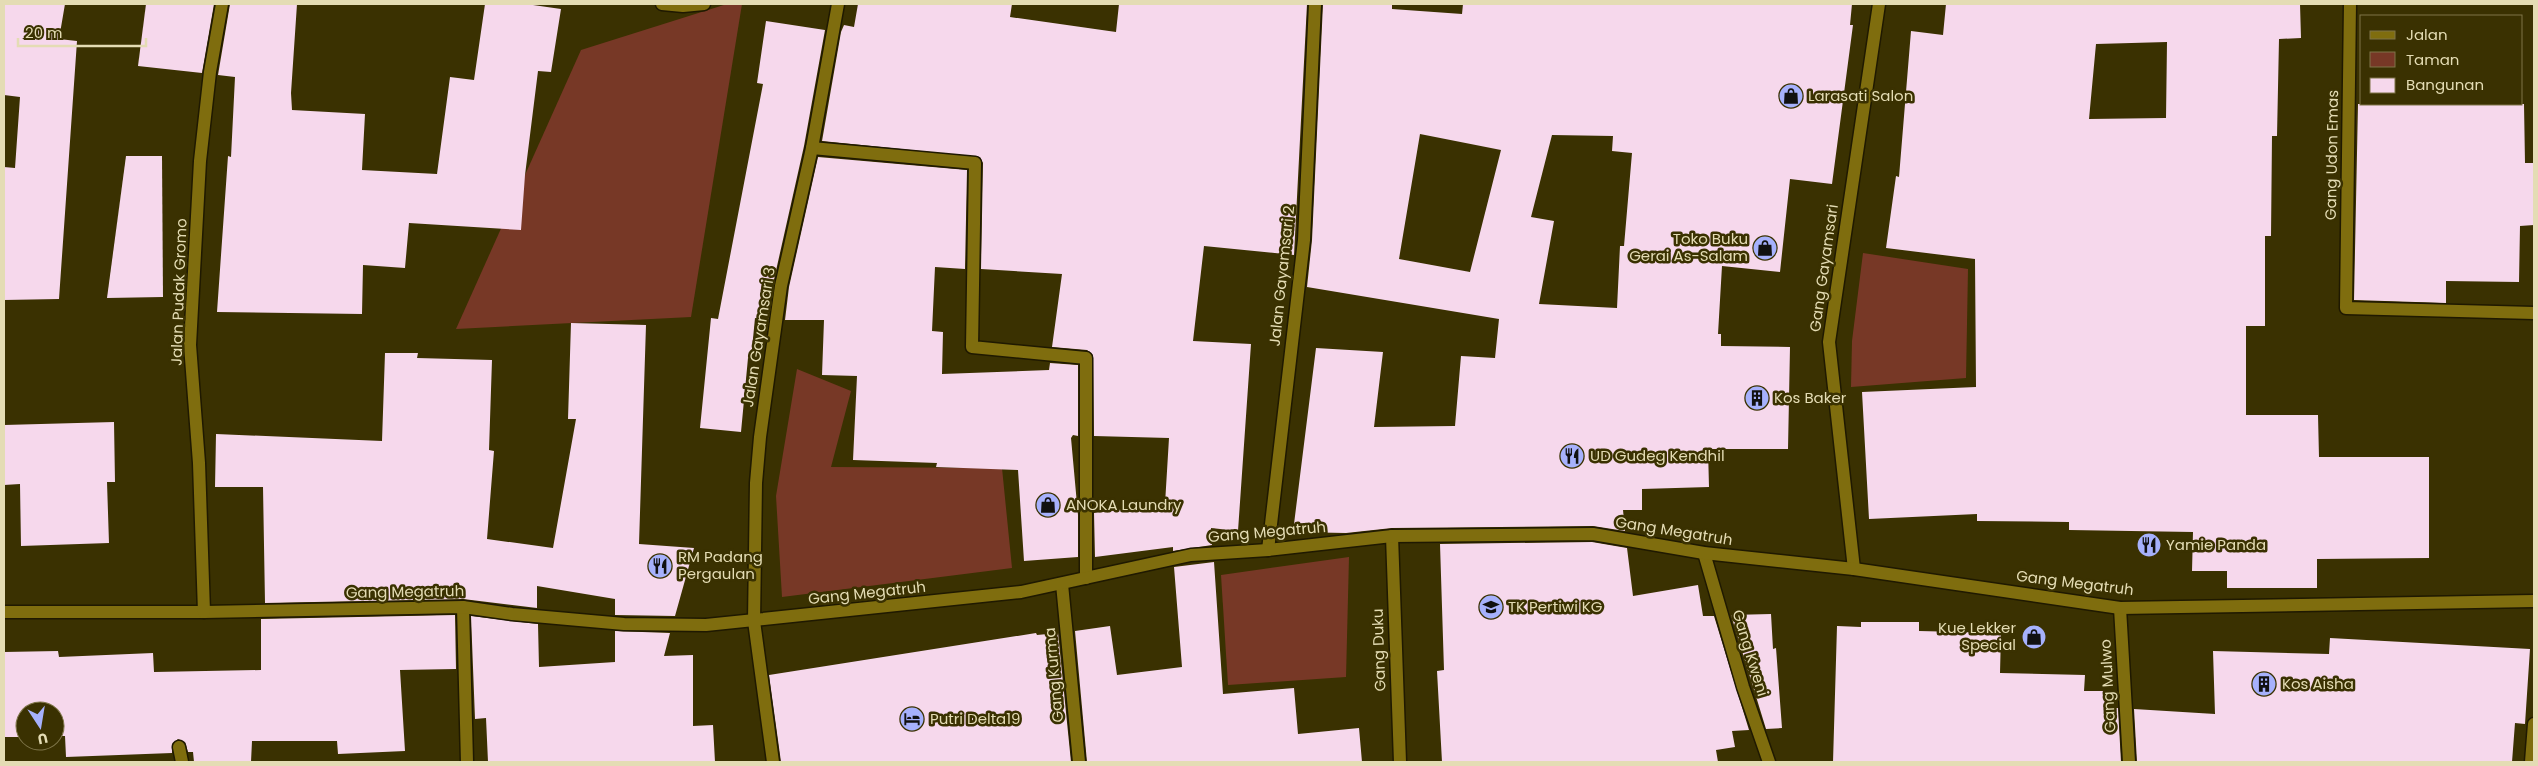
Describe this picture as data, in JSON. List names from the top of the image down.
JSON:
{
  "streets": {
    "street": [
      "Gang Udon Emas",
      "Gang Gayamsari",
      "Jalan Gayamsari 2",
      "Jalan Pudak Gromo",
      "Jalan Gayamsari 3",
      "Gang Megatruh",
      "Gang Duku",
      "Gang Kweni",
      "Gang Kurma",
      "Gang Mulwo"
    ]
  },
  "crossings": [
    ["Gang Gayamsari", "Gang Megatruh"],
    ["Jalan Gayamsari 2", "Gang Megatruh"],
    ["Jalan Pudak Gromo", "Gang Megatruh"],
    ["Jalan Gayamsari 3", "Gang Megatruh"],
    ["Gang Megatruh", "Gang Duku"],
    ["Gang Megatruh", "Gang Kweni"],
    ["Gang Megatruh", "Gang Kurma"],
    ["Gang Megatruh", "Gang Mulwo"]
  ],
  "places": {
    "shop": [
      "Larasati Salon",
      "Toko Buku Gerai As-Salam",
      "ANOKA Laundry",
      "Kue Lekker Special"
    ],
    "building": ["Kos Baker", "Kos Aisha"],
    "restaurant": ["UD Gudeg Kendhil", "Yamie Panda", "RM Padang Pergaulan"],
    "school or university": ["TK Pertiwi KG"],
    "hotel": ["Putri Delta19"]
  },
  "legend": ["Jalan", "Taman", "Bangunan"],
  "scale_bar": "20 m",
  "north": "bottom"
}
